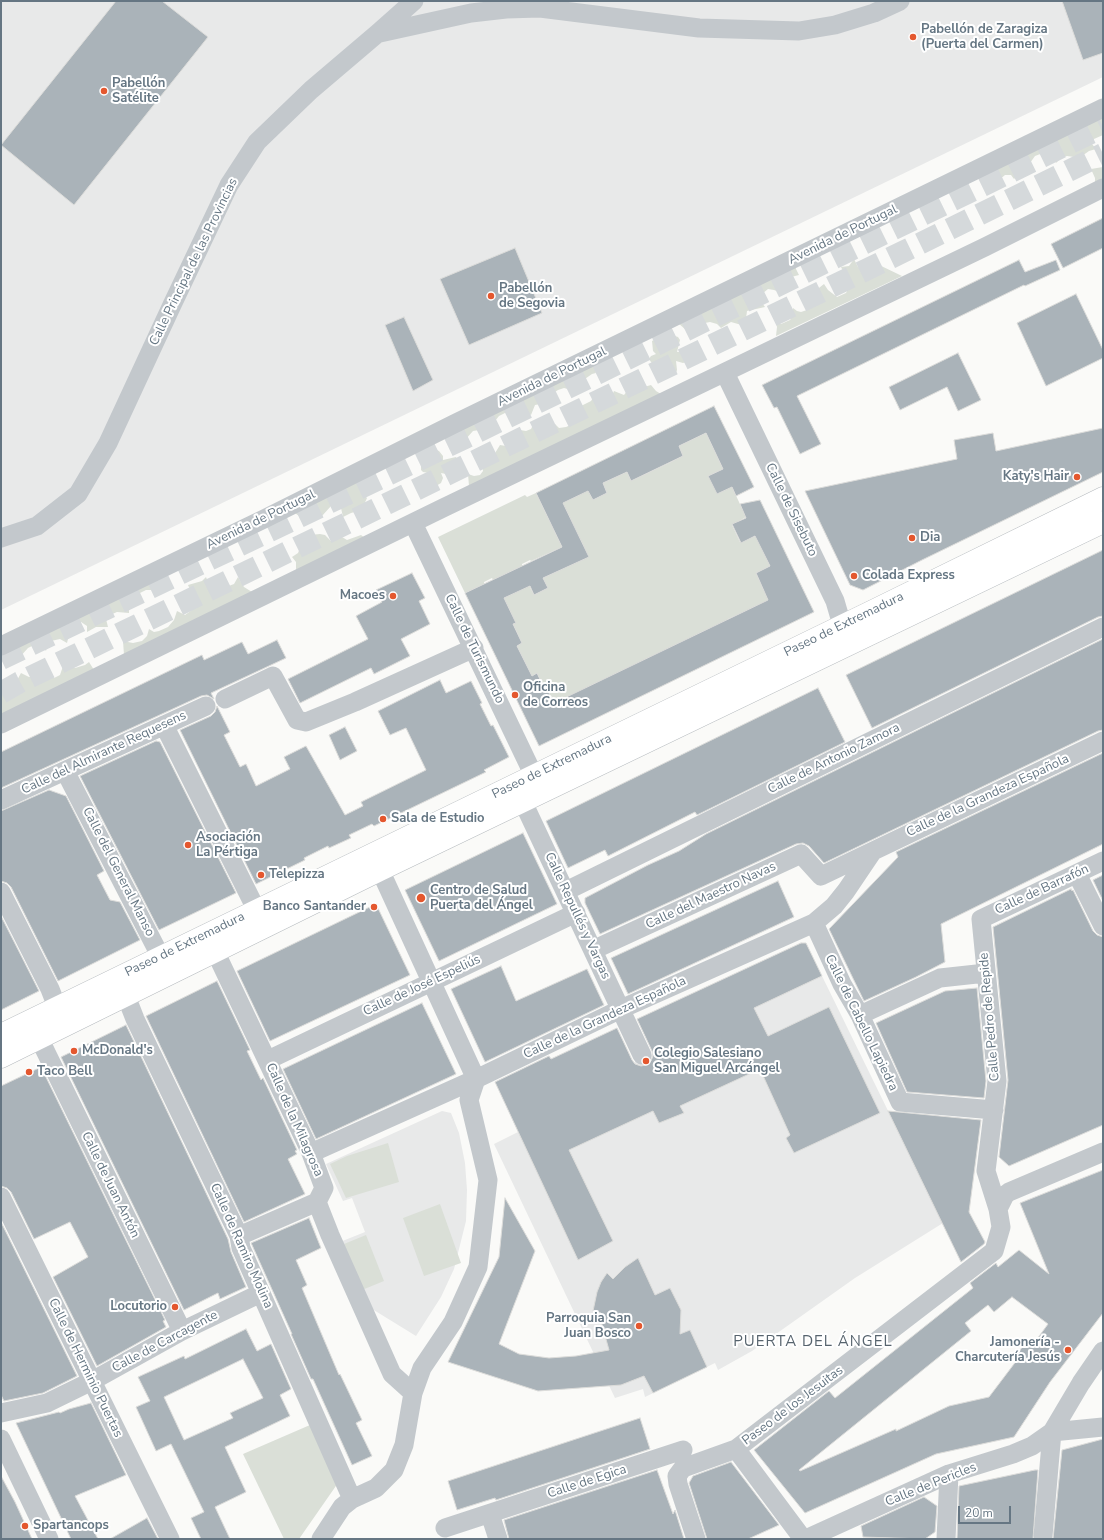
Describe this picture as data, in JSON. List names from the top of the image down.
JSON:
{
  "streets": {
    "main road": ["Paseo de Extremadura"],
    "street": [
      "Avenida de Portugal",
      "Calle Principal de las Provincias",
      "Calle de Sisebuto",
      "Calle de Turismundo",
      "Calle del Almirante Requesens",
      "Calle de Antonio Zamora",
      "Calle de la Grandeza Española",
      "Calle del General Manso",
      "Calle de Barrafón",
      "Calle del Maestro Navas",
      "Calle Repullés y Vargas",
      "Calle de José Espeliús",
      "Calle Pedro de Repide",
      "Calle de Cabello Lapiedra",
      "Calle de la Milagrosa",
      "Calle de Juan Antón",
      "Calle de Ramiro Molina",
      "Calle de Carcagente",
      "Calle de Herminio Puertas",
      "Paseo de los Jesuitas",
      "Calle de Egica",
      "Calle de Pericles"
    ]
  },
  "crossings": [
    ["Calle de Sisebuto", "Paseo de Extremadura"],
    ["Paseo de Extremadura", "Calle de Turismundo"],
    ["Paseo de Extremadura", "Calle del General Manso"],
    ["Paseo de Extremadura", "Calle Repullés y Vargas"],
    ["Paseo de Extremadura", "Calle de la Milagrosa"],
    ["Paseo de Extremadura", "Calle de Juan Antón"],
    ["Paseo de Extremadura", "Calle de Ramiro Molina"],
    ["Calle del Almirante Requesens", "Calle del General Manso"],
    ["Calle de Antonio Zamora", "Calle Repullés y Vargas"],
    ["Calle de la Grandeza Española", "Calle del Maestro Navas"],
    ["Calle de la Grandeza Española", "Calle Repullés y Vargas"],
    ["Calle de la Grandeza Española", "Calle de Cabello Lapiedra"],
    ["Calle de la Grandeza Española", "Calle de la Milagrosa"],
    ["Calle de Barrafón", "Calle Pedro de Repide"],
    ["Calle del Maestro Navas", "Calle Repullés y Vargas"],
    ["Calle Repullés y Vargas", "Calle de José Espeliús"],
    ["Calle de José Espeliús", "Calle de la Milagrosa"],
    ["Calle Pedro de Repide", "Calle de Cabello Lapiedra"],
    ["Calle Pedro de Repide", "Paseo de los Jesuitas"],
    ["Calle de Juan Antón", "Calle de Carcagente"],
    ["Calle de Ramiro Molina", "Calle de Carcagente"],
    ["Calle de Carcagente", "Calle de Herminio Puertas"]
  ],
  "districts": ["PUERTA DEL ÁNGEL"],
  "places": [
    "Pabellón de Zaragiza (Puerta del Carmen)",
    "Pabellón Satélite",
    "Pabellón de Segovia",
    "Katy's Hair",
    "Dia",
    "Colada Express",
    "Macoes",
    "Oficina de Correos",
    "Sala de Estudio",
    "Asociación La Pértiga",
    "Telepizza",
    "Centro de Salud Puerta del Ángel",
    "Banco Santander",
    "McDonald's",
    "Colegio Salesiano San Miguel Arcángel",
    "Taco Bell",
    "Locutorio",
    "Parroquia San Juan Bosco",
    "Jamonería - Charcutería Jesús",
    "Spartancops"
  ],
  "scale_bar": "20 m"
}
